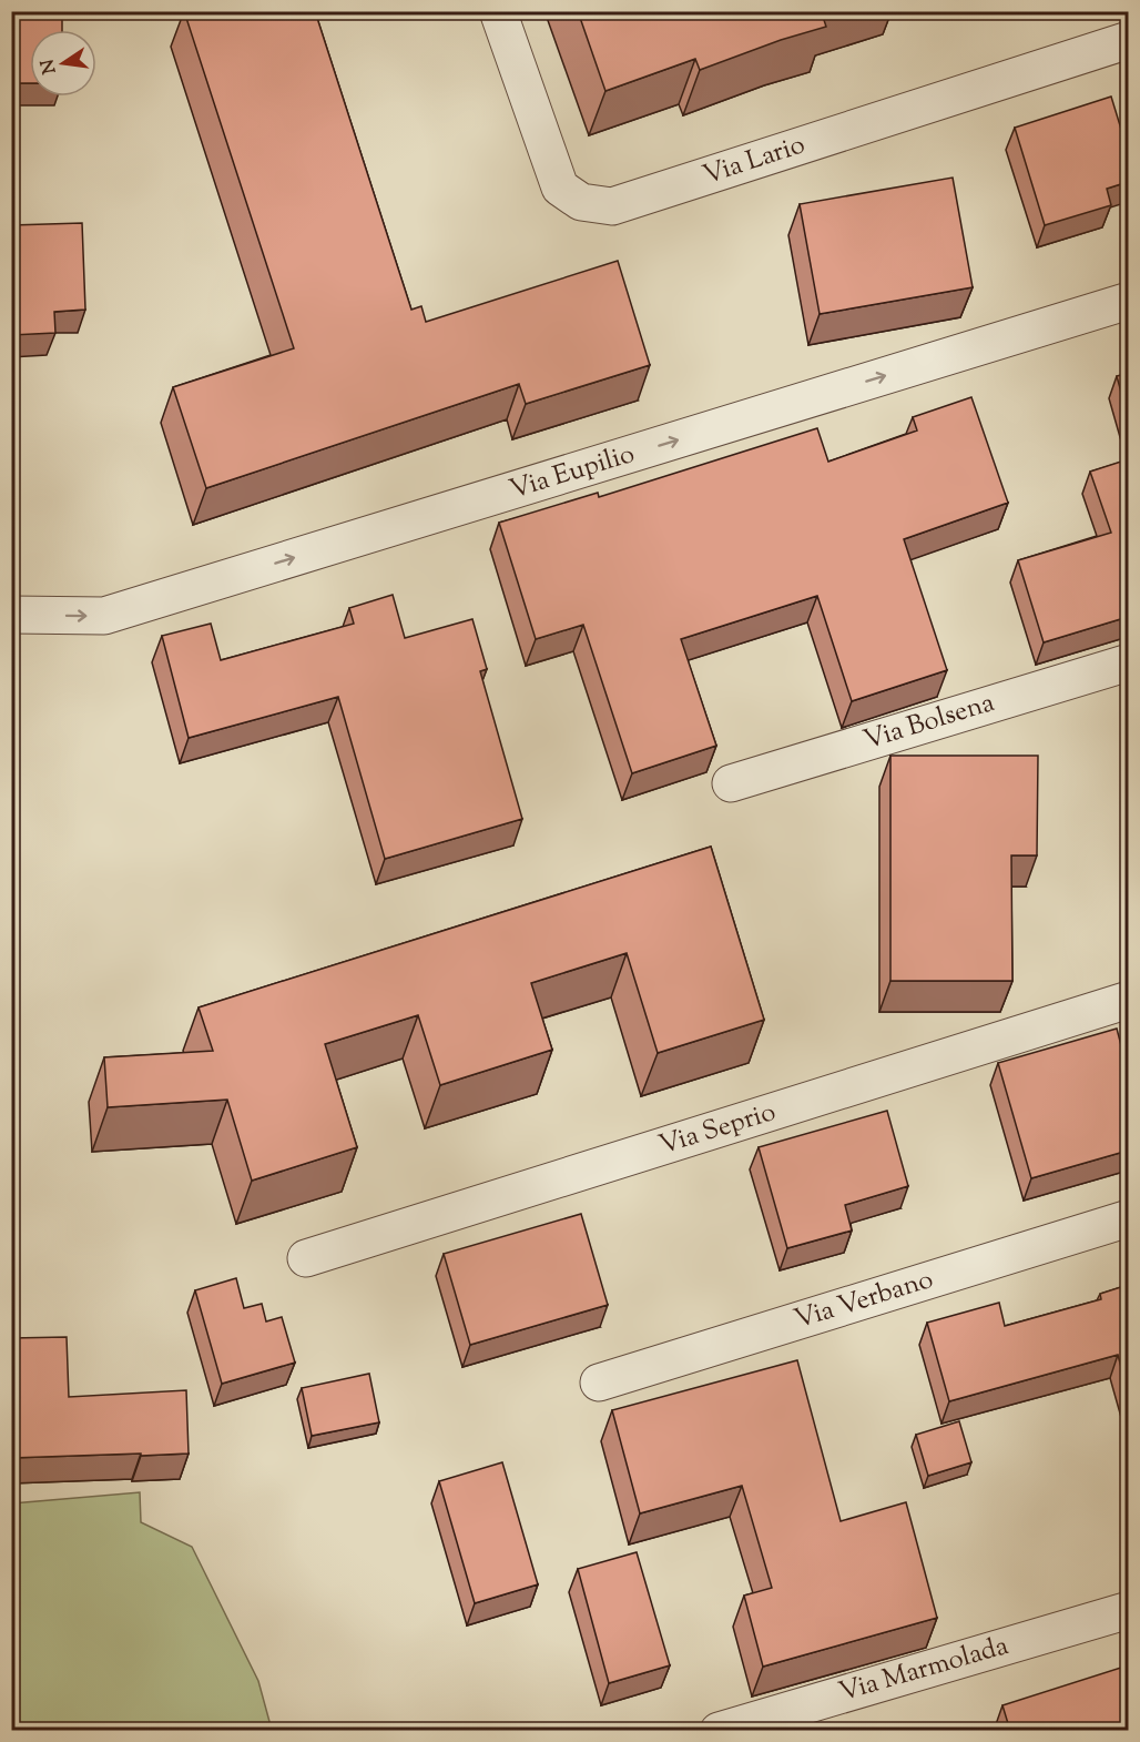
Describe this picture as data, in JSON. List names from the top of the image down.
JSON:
{
  "streets": {
    "street": [
      "Via Lario",
      "Via Eupilio",
      "Via Bolsena",
      "Via Seprio",
      "Via Verbano",
      "Via Marmolada"
    ]
  },
  "one_way": ["Via Eupilio"],
  "north": "left"
}
